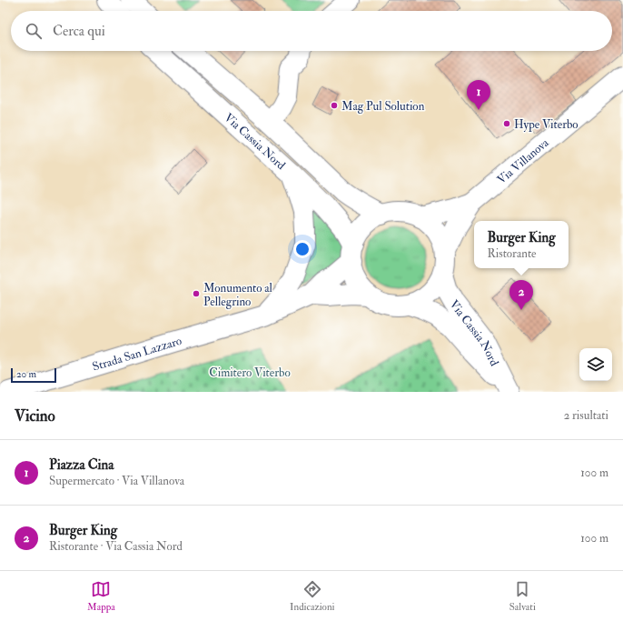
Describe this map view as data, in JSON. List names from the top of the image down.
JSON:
{
  "streets": {
    "main road": ["Via Cassia Nord", "Via Villanova", "Strada San Lazzaro"]
  },
  "crossings": [
    ["Via Cassia Nord", "Via Villanova"],
    ["Via Cassia Nord", "Strada San Lazzaro"],
    ["Via Villanova", "Strada San Lazzaro"]
  ],
  "parks": ["Cimitero Viterbo"],
  "places": ["Mag Pul Solution", "Hype Viterbo", "Monumento al Pellegrino"],
  "scale_bar": "20 m",
  "page": {
    "search": "Cerca qui",
    "pins": ["1", "2"],
    "popup": ["Burger King", "Ristorante"],
    "scale": "20 m",
    "heading": ["Vicino", "2 risultati"],
    "list": [
      {
        "mark": "1",
        "name": "Piazza Cina",
        "note": "Supermercato · Via Villanova",
        "value": "100 m"
      },
      {
        "mark": "2",
        "name": "Burger King",
        "note": "Ristorante · Via Cassia Nord",
        "value": "100 m"
      }
    ],
    "nav": ["Mappa", "Indicazioni", "Salvati"]
  }
}
